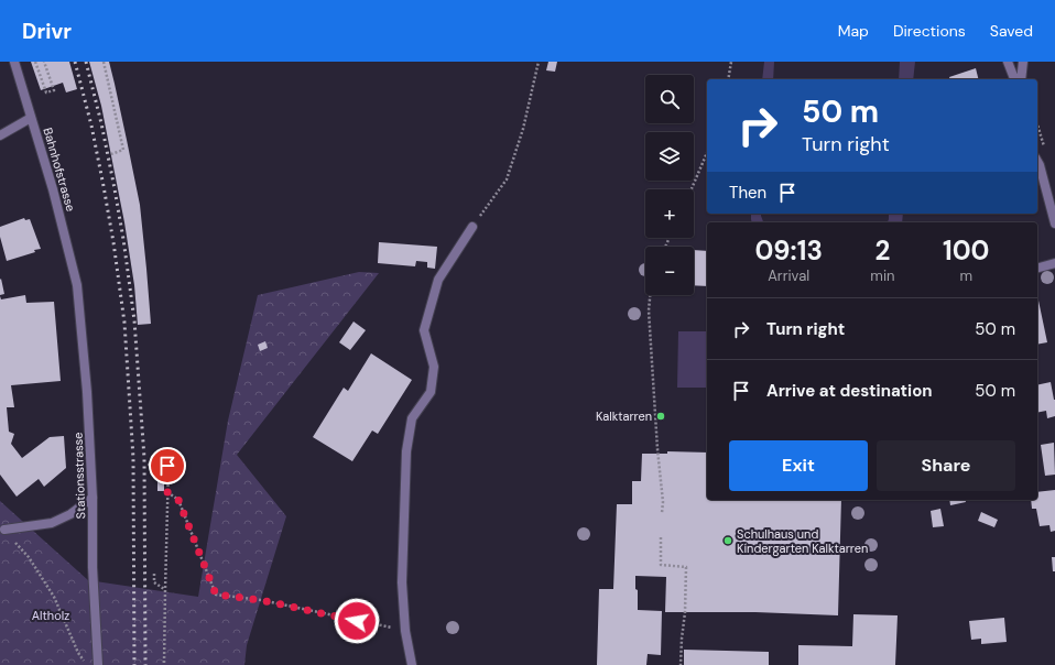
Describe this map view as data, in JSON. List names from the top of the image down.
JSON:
{
  "streets": {
    "street": ["Bahnhofstrasse", "Stationsstrasse"]
  },
  "crossings": [
    ["Bahnhofstrasse", "Stationsstrasse"]
  ],
  "parks": ["Altholz"],
  "places": ["Kalktarren", "Schulhaus und Kindergarten Kalktarren"],
  "page": {
    "header": "Drivr",
    "nav": ["Map", "Directions", "Saved"],
    "map_buttons": ["+", "−"],
    "turn": ["50 m", "Turn right"],
    "then": "Then",
    "eta": [
      "09:13",
      "Arrival",
      "2",
      "min",
      "100",
      "m"
    ],
    "list": [
      {
        "name": "Turn right",
        "value": "50 m"
      },
      {
        "name": "Arrive at destination",
        "value": "50 m"
      }
    ],
    "buttons": ["Exit", "Share"]
  }
}
